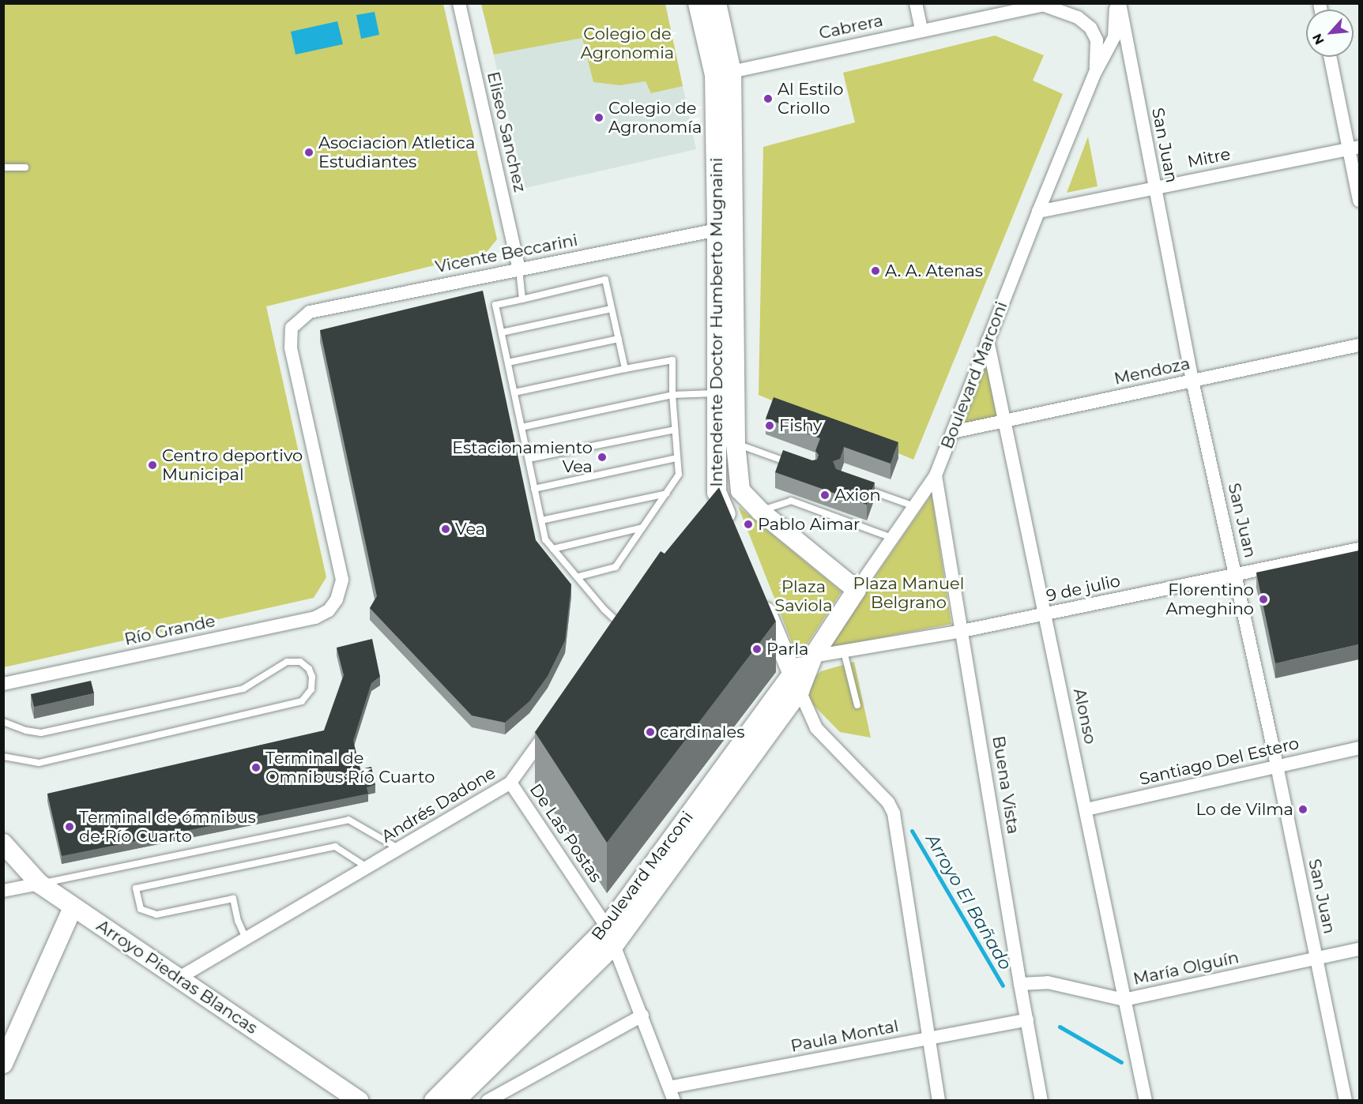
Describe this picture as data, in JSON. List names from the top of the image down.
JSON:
{
  "streets": {
    "main road": ["Intendente Doctor Humberto Mugnaini", "Boulevard Marconi", "Arroyo Piedras Blancas"],
    "street": [
      "Cabrera",
      "Eliseo Sanchez",
      "San Juan",
      "Mitre",
      "Vicente Beccarini",
      "Mendoza",
      "9 de julio",
      "Río Grande",
      "Alonso",
      "Santiago Del Estero",
      "Buena Vista",
      "Andrés Dadone",
      "De Las Postas",
      "María Olguín",
      "Paula Montal"
    ]
  },
  "crossings": [
    ["Cabrera", "Intendente Doctor Humberto Mugnaini"],
    ["Cabrera", "Boulevard Marconi"],
    ["Eliseo Sanchez", "Vicente Beccarini"],
    ["San Juan", "Mitre"],
    ["San Juan", "Mendoza"],
    ["San Juan", "Boulevard Marconi"],
    ["San Juan", "9 de julio"],
    ["San Juan", "Santiago Del Estero"],
    ["San Juan", "María Olguín"],
    ["Mitre", "Boulevard Marconi"],
    ["Vicente Beccarini", "Intendente Doctor Humberto Mugnaini"],
    ["Vicente Beccarini", "Río Grande"],
    ["Intendente Doctor Humberto Mugnaini", "Boulevard Marconi"],
    ["Mendoza", "Boulevard Marconi"],
    ["Mendoza", "Alonso"],
    ["Boulevard Marconi", "9 de julio"],
    ["Boulevard Marconi", "Alonso"],
    ["Boulevard Marconi", "Buena Vista"],
    ["Boulevard Marconi", "De Las Postas"],
    ["9 de julio", "Alonso"],
    ["9 de julio", "Buena Vista"],
    ["Alonso", "Santiago Del Estero"],
    ["Alonso", "María Olguín"],
    ["Buena Vista", "María Olguín"],
    ["Buena Vista", "Paula Montal"],
    ["Andrés Dadone", "De Las Postas"],
    ["Andrés Dadone", "Arroyo Piedras Blancas"]
  ],
  "water": ["Arroyo El Bañado"],
  "parks": ["Colegio de Agronomia", "Plaza Manuel Belgrano", "Plaza Saviola"],
  "places": [
    "Al Estilo Criollo",
    "Colegio de Agronomía",
    "Asociacion Atletica Estudiantes",
    "A. A. Atenas",
    "Fishy",
    "Estacionamiento Vea",
    "Centro deportivo Municipal",
    "Axion",
    "Pablo Aimar",
    "Vea",
    "Florentino Ameghino",
    "Parla",
    "cardinales",
    "Terminal de Omnibus Río Cuarto",
    "Lo de Vilma",
    "Terminal de ómnibus de Río Cuarto"
  ],
  "north": "bottom left"
}
